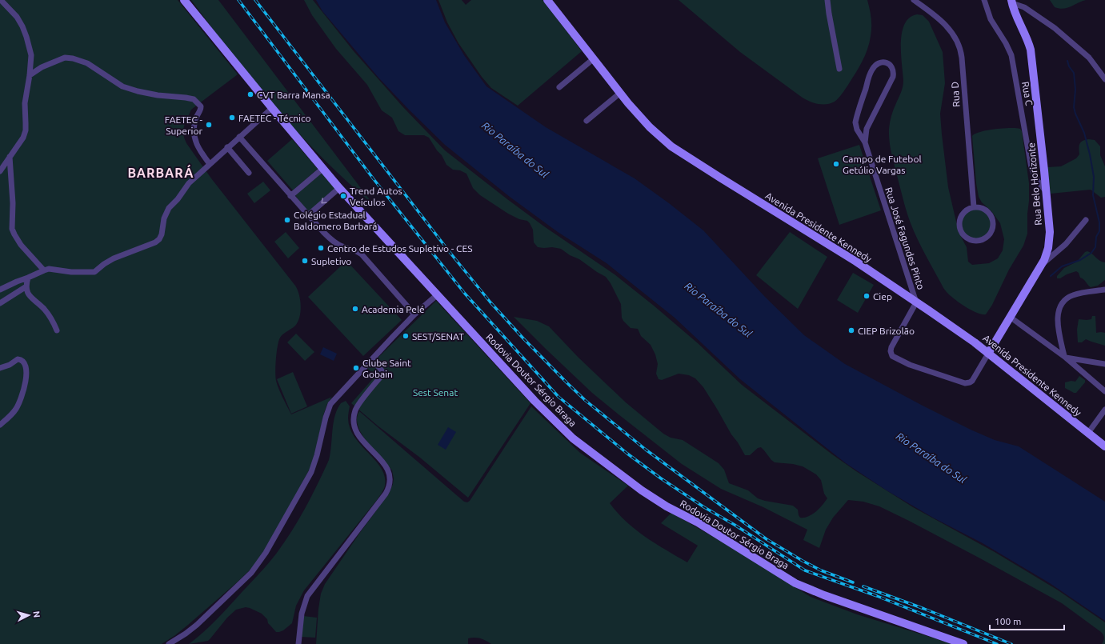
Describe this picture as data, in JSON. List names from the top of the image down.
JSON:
{
  "streets": {
    "main road": ["Rua Belo Horizonte", "Avenida Presidente Kennedy", "Rodovia Doutor Sérgio Braga"],
    "street": ["Rua C", "Rua D", "Rua José Fagundes Pinto"]
  },
  "crossings": [
    ["Rua C", "Rua Belo Horizonte"],
    ["Rua Belo Horizonte", "Avenida Presidente Kennedy"],
    ["Avenida Presidente Kennedy", "Rua José Fagundes Pinto"]
  ],
  "districts": ["BARBARÁ"],
  "water": ["Rio Paraíba do Sul"],
  "parks": ["Sest Senat"],
  "places": [
    "CVT Barra Mansa",
    "FAETEC - Técnico",
    "FAETEC - Superior",
    "Campo de Futebol Getúlio Vargas",
    "Trend Autos Veículos",
    "Colégio Estadual Baldomero Barbará",
    "Centro de Estudos Supletivo - CES",
    "Supletivo",
    "Ciep",
    "Academia Pelé",
    "CIEP Brizolão",
    "SEST/SENAT",
    "Clube Saint Gobain"
  ],
  "scale_bar": "100 m",
  "north": "right"
}
